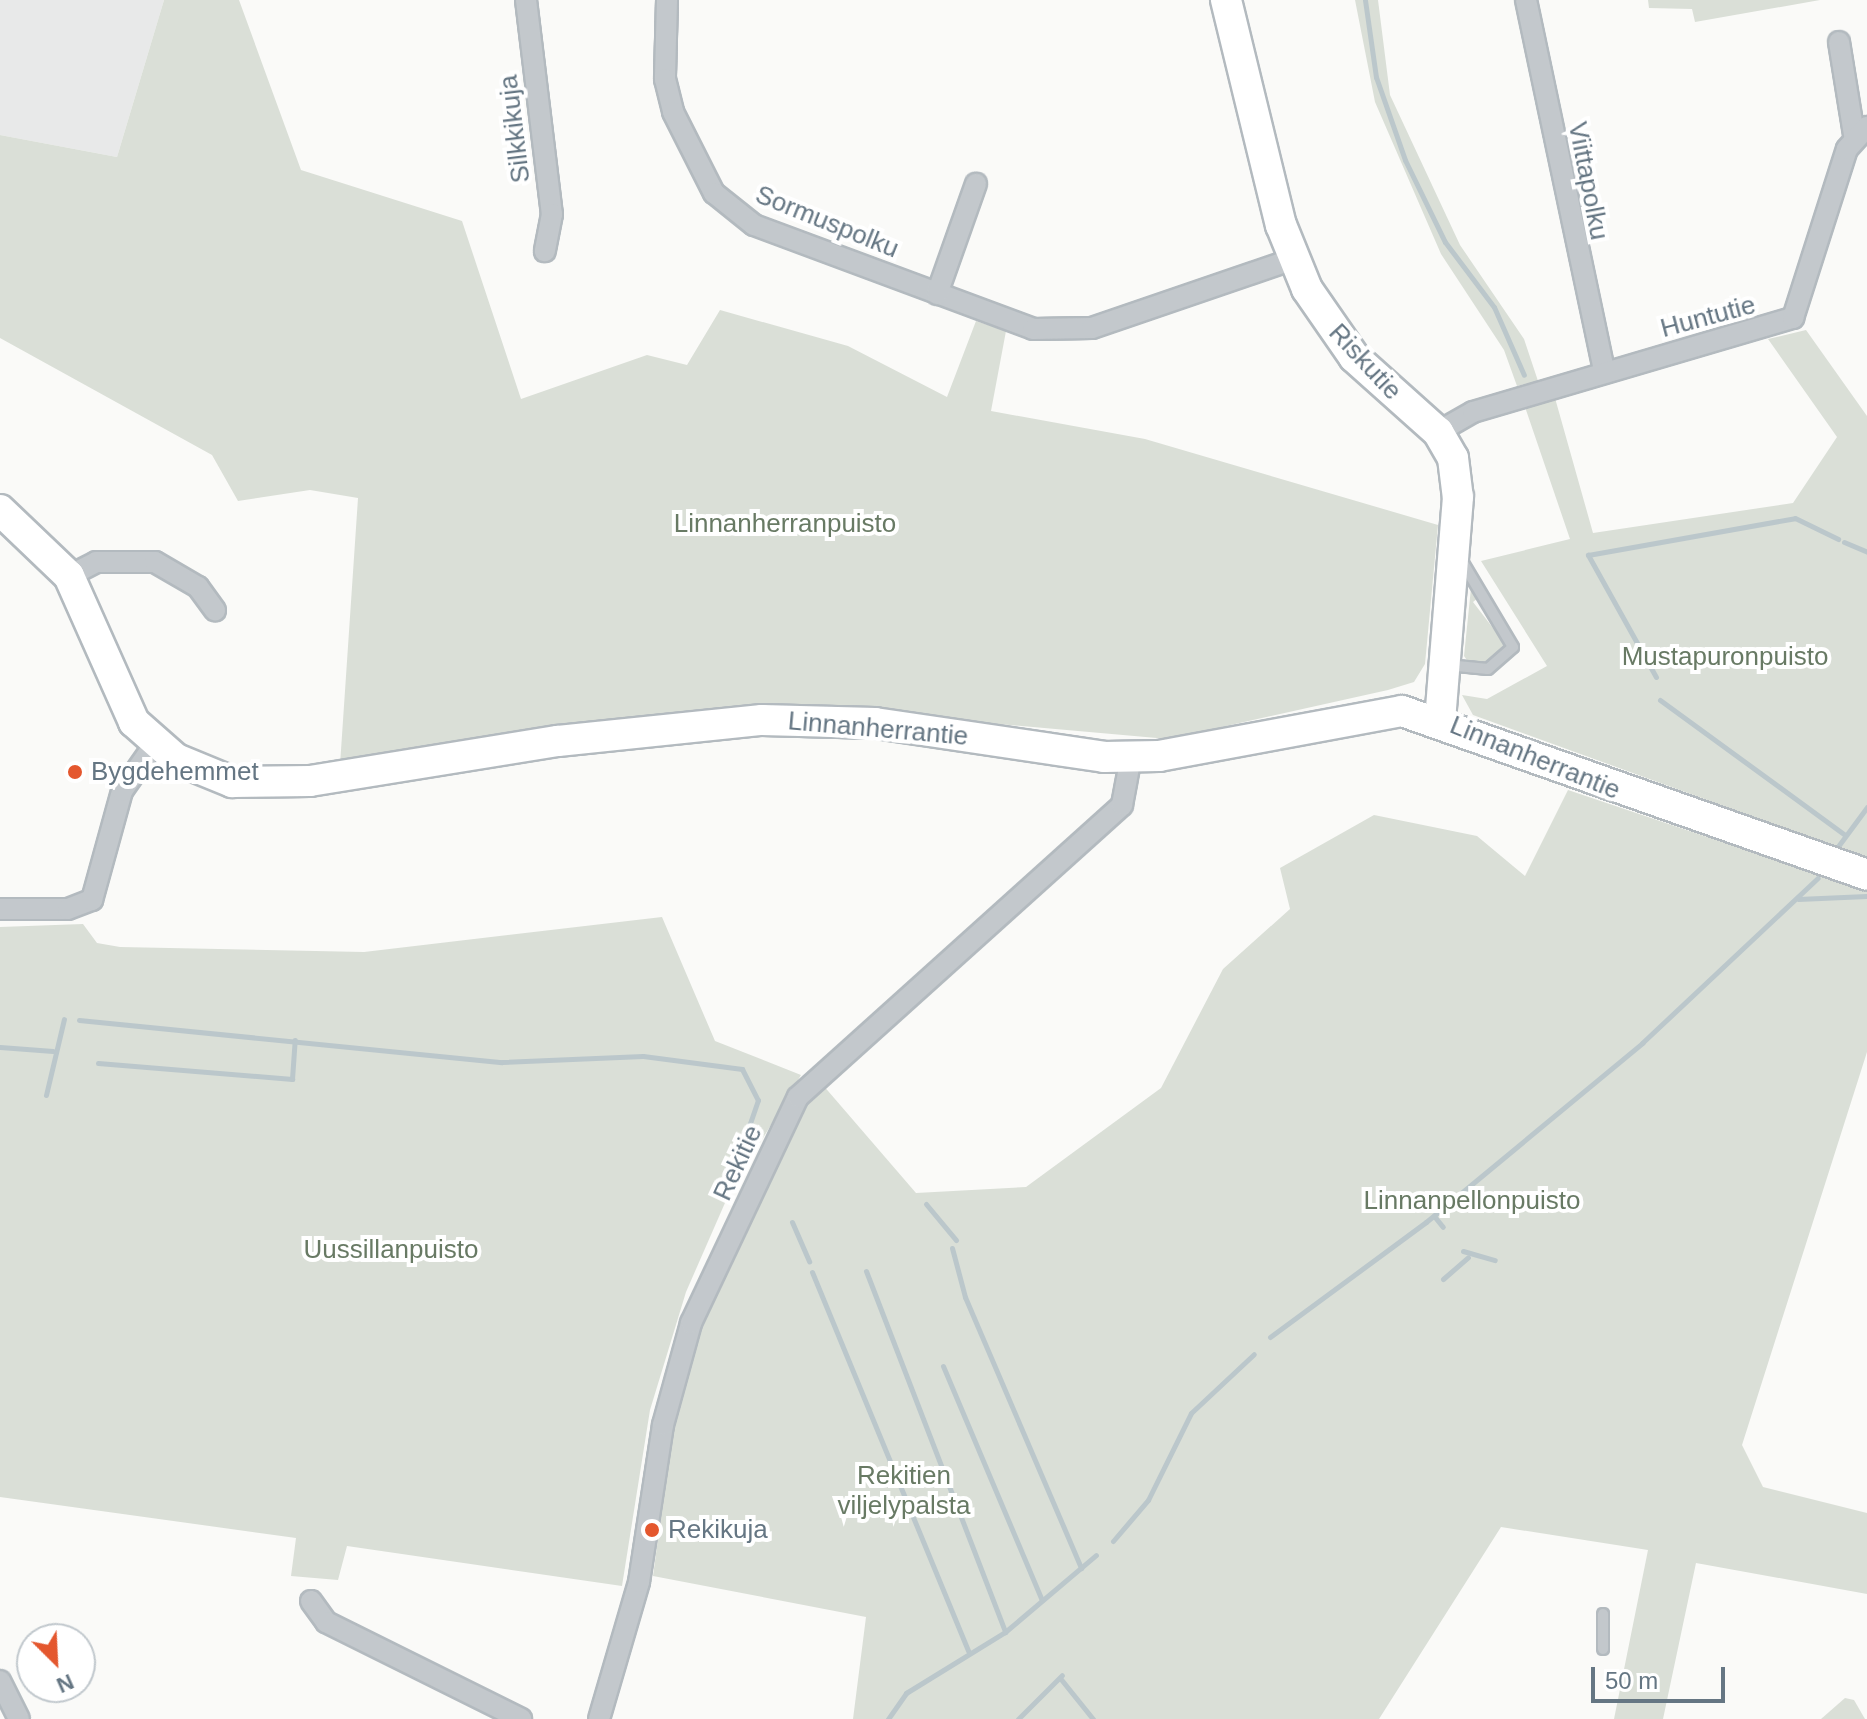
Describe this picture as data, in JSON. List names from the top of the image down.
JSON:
{
  "streets": {
    "street": [
      "Silkkikuja",
      "Viittapolku",
      "Sormuspolku",
      "Huntutie",
      "Riskutie",
      "Linnanherrantie",
      "Rekitie"
    ]
  },
  "crossings": [
    ["Viittapolku", "Huntutie"],
    ["Sormuspolku", "Riskutie"],
    ["Huntutie", "Riskutie"],
    ["Riskutie", "Linnanherrantie"],
    ["Linnanherrantie", "Rekitie"]
  ],
  "parks": [
    "Linnanherranpuisto",
    "Mustapuronpuisto",
    "Linnanpellonpuisto",
    "Uussillanpuisto",
    "Rekitien viljelypalsta"
  ],
  "places": ["Bygdehemmet", "Rekikuja"],
  "scale_bar": "50 m",
  "north": "bottom right"
}
